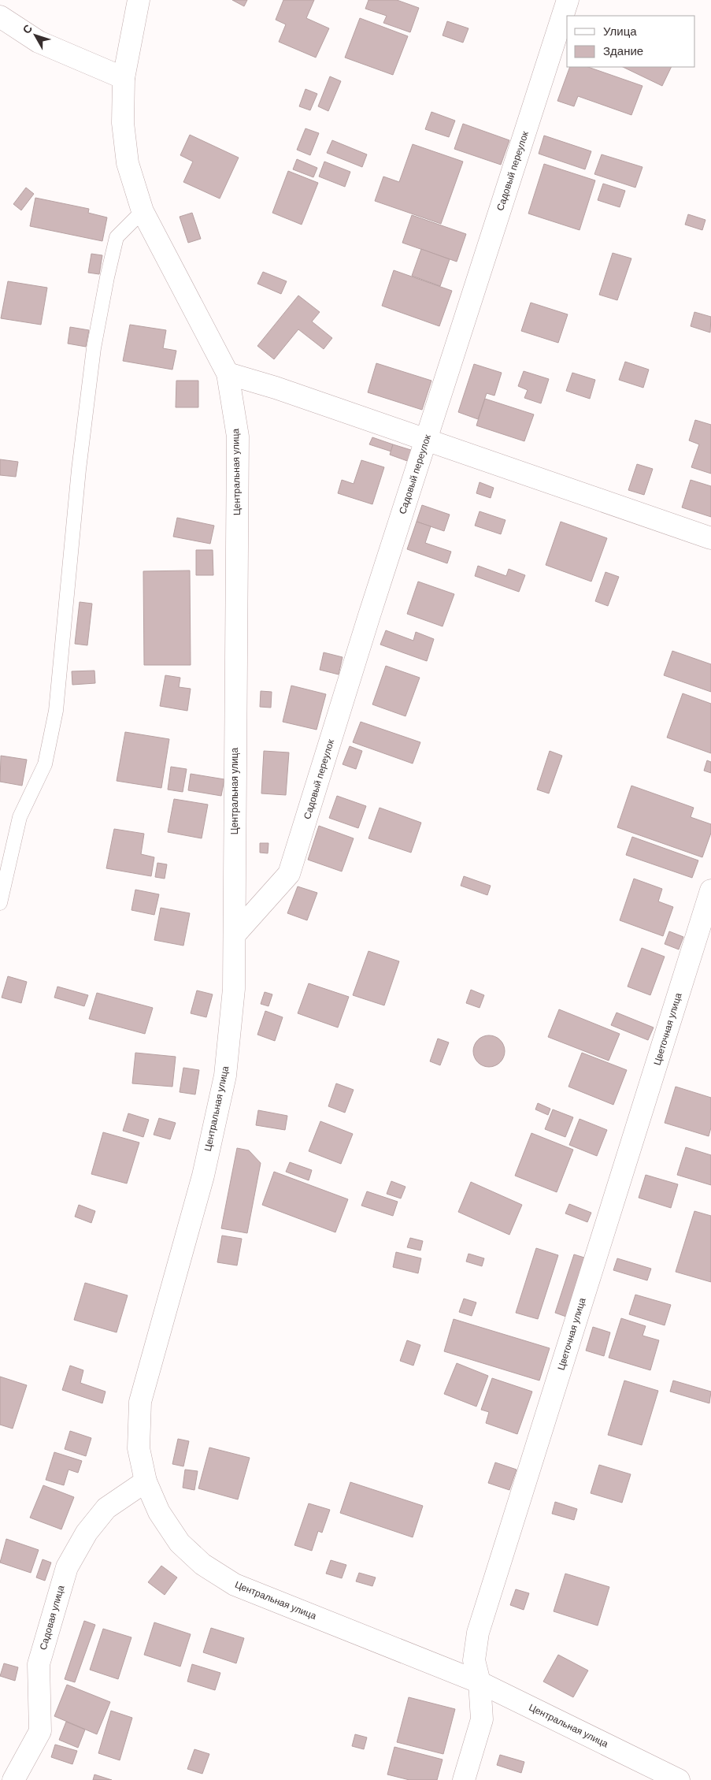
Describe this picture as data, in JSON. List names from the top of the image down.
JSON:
{
  "streets": {
    "street": [
      "Садовый переулок",
      "Центральная улица",
      "Цветочная улица",
      "Садовая улица"
    ]
  },
  "crossings": [
    ["Садовый переулок", "Центральная улица"],
    ["Центральная улица", "Цветочная улица"],
    ["Центральная улица", "Садовая улица"]
  ],
  "legend": ["Улица", "Здание"],
  "north": "top left"
}
